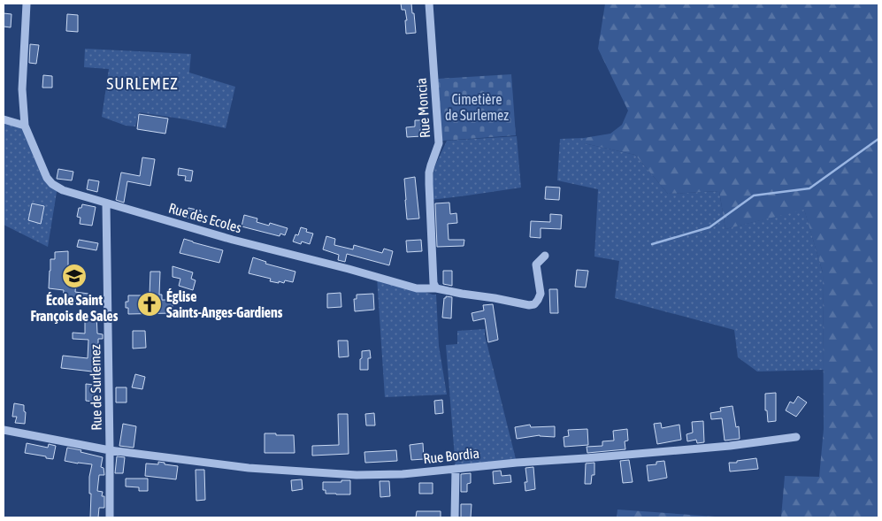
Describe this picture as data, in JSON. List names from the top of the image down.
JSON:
{
  "streets": {
    "street": [
      "Rue Moncia",
      "Rue des Ecoles",
      "Rue de Surlemez",
      "Rue Bordia"
    ]
  },
  "crossings": [
    ["Rue Moncia", "Rue des Ecoles"],
    ["Rue des Ecoles", "Rue de Surlemez"],
    ["Rue de Surlemez", "Rue Bordia"]
  ],
  "districts": ["SURLEMEZ"],
  "parks": ["Cimetière de Surlemez"],
  "places": {
    "school or university": ["École Saint François de Sales"],
    "church": ["Église Saints-Anges-Gardiens"]
  }
}
